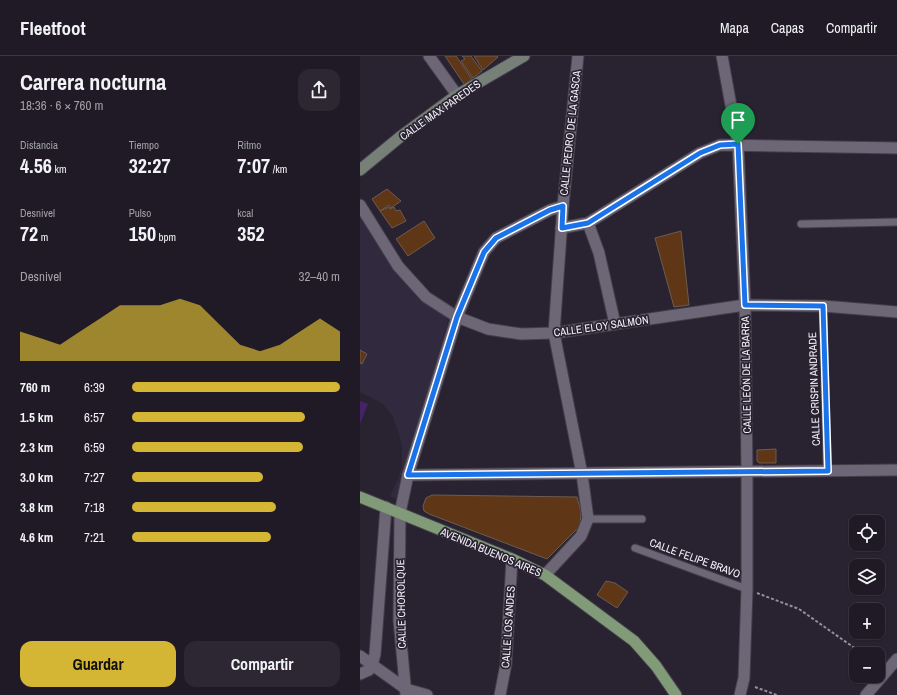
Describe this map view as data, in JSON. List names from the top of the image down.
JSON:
{
  "streets": {
    "main road": ["CALLE MAX PAREDES", "AVENIDA BUENOS AIRES"],
    "street": [
      "CALLE PEDRO DE LA GASCA",
      "CALLE ELOY SALMÓN",
      "CALLE LEÓN DE LA BARRA",
      "CALLE CHOROLQUE",
      "CALLE LOS ANDES"
    ],
    "lane": ["CALLE CRISPIN ANDRADE", "CALLE FELIPE BRAVO"]
  },
  "crossings": [
    ["CALLE PEDRO DE LA GASCA", "CALLE ELOY SALMÓN"],
    ["CALLE PEDRO DE LA GASCA", "CALLE CHOROLQUE"],
    ["CALLE ELOY SALMÓN", "CALLE LEÓN DE LA BARRA"],
    ["CALLE ELOY SALMÓN", "CALLE CRISPIN ANDRADE"],
    ["CALLE ELOY SALMÓN", "CALLE CHOROLQUE"],
    ["CALLE LEÓN DE LA BARRA", "CALLE FELIPE BRAVO"],
    ["AVENIDA BUENOS AIRES", "CALLE CHOROLQUE"],
    ["AVENIDA BUENOS AIRES", "CALLE LOS ANDES"]
  ],
  "page": {
    "header": "Fleetfoot",
    "nav": ["Mapa", "Capas", "Compartir"],
    "heading": ["Carrera nocturna", "18:36 · 6 × 760 m"],
    "stats": [
      ["Distancia", "4.56 km"],
      ["Tiempo", "32:27"],
      ["Ritmo", "7:07 /km"],
      ["Desnivel", "72 m"],
      ["Pulso", "150 bpm"],
      ["kcal", "352"]
    ],
    "chart": ["Desnivel", "32–40 m"],
    "list": [
      {
        "name": "760 m",
        "note": "6:39"
      },
      {
        "name": "1.5 km",
        "note": "6:57"
      },
      {
        "name": "2.3 km",
        "note": "6:59"
      },
      {
        "name": "3.0 km",
        "note": "7:27"
      },
      {
        "name": "3.8 km",
        "note": "7:18"
      },
      {
        "name": "4.6 km",
        "note": "7:21"
      }
    ],
    "map_buttons": ["+", "−"],
    "buttons": ["Guardar", "Compartir"]
  }
}
